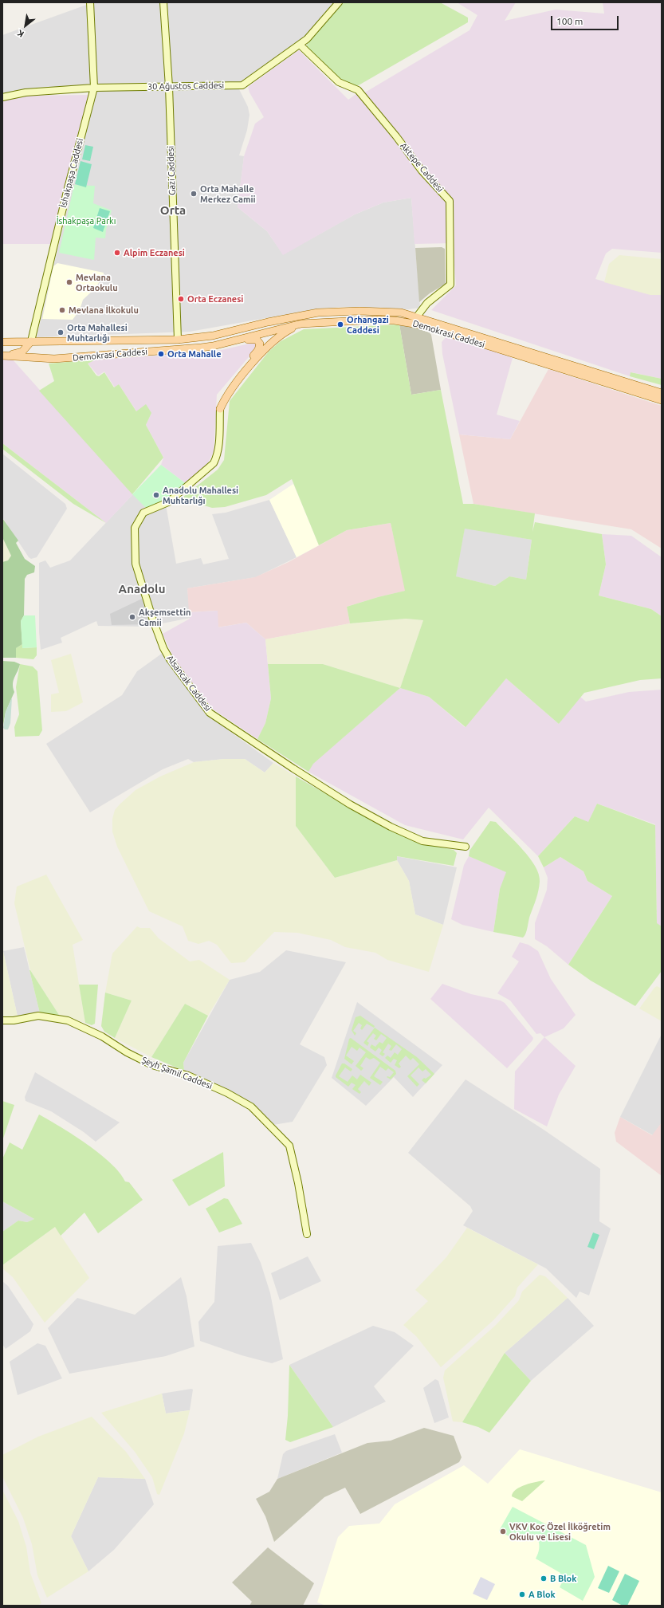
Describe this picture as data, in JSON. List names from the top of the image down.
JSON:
{
  "streets": {
    "main road": ["Demokrasi Caddesi"],
    "street": [
      "30 Ağustos Caddesi",
      "Aktepe Caddesi",
      "Gazi Caddesi",
      "İshakpaşa Caddesi",
      "Alsancak Caddesi",
      "Şeyh Şamil Caddesi"
    ]
  },
  "crossings": [
    ["30 Ağustos Caddesi", "Aktepe Caddesi"],
    ["30 Ağustos Caddesi", "Gazi Caddesi"],
    ["30 Ağustos Caddesi", "İshakpaşa Caddesi"],
    ["Aktepe Caddesi", "Demokrasi Caddesi"],
    ["Gazi Caddesi", "Demokrasi Caddesi"],
    ["İshakpaşa Caddesi", "Demokrasi Caddesi"]
  ],
  "districts": ["Orta", "Anadolu"],
  "parks": ["İshakpaşa Parkı"],
  "places": [
    "Orta Mahalle Merkez Camii",
    "Alpim Eczanesi",
    "Mevlana Ortaokulu",
    "Orta Eczanesi",
    "Mevlana İlkokulu",
    "Orhangazi Caddesi",
    "Orta Mahallesi Muhtarlığı",
    "Orta Mahalle",
    "Anadolu Mahallesi Muhtarlığı",
    "Akşemsettin Camii",
    "VKV Koç Özel İlköğretim Okulu ve Lisesi",
    "B Blok",
    "A Blok"
  ],
  "scale_bar": "100 m",
  "north": "bottom left"
}
